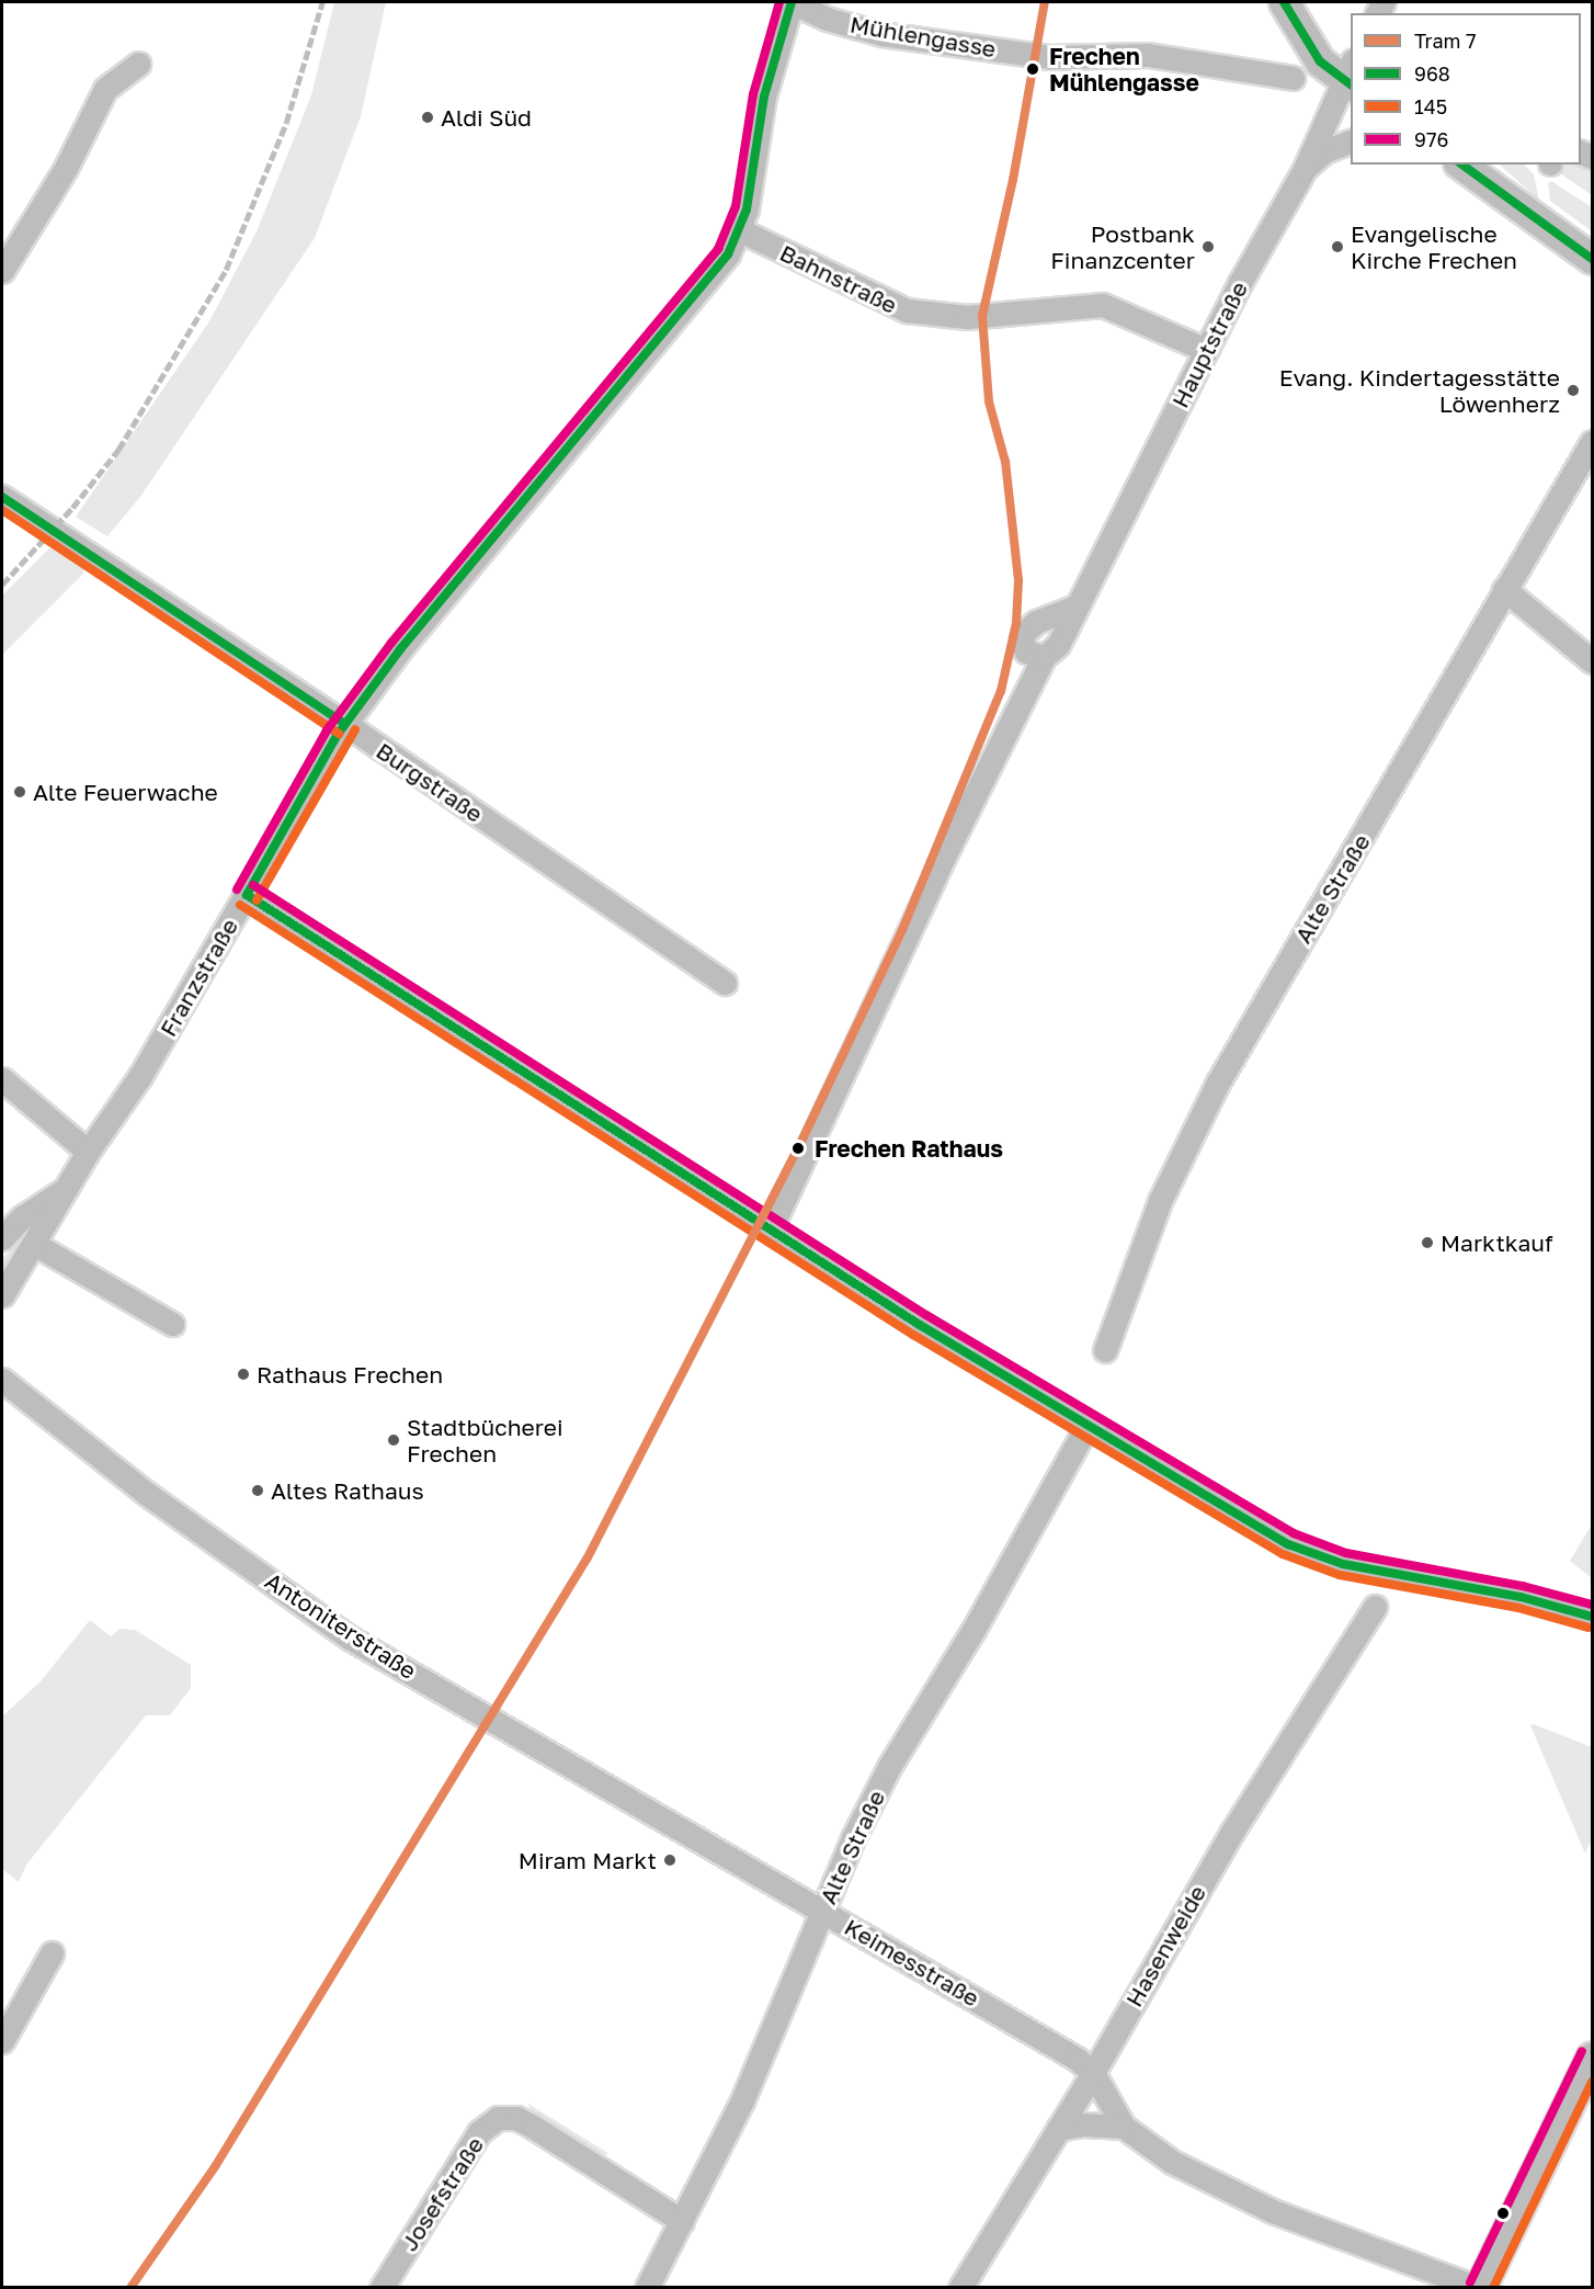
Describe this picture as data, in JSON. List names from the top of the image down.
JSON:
{
  "streets": {
    "street": [
      "Mühlengasse",
      "Bahnstraße",
      "Hauptstraße",
      "Burgstraße",
      "Alte Straße",
      "Franzstraße",
      "Antoniterstraße",
      "Hasenweide",
      "Keimesstraße",
      "Josefstraße"
    ]
  },
  "crossings": [
    ["Mühlengasse", "Franzstraße"],
    ["Bahnstraße", "Hauptstraße"],
    ["Bahnstraße", "Franzstraße"],
    ["Burgstraße", "Franzstraße"],
    ["Alte Straße", "Keimesstraße"],
    ["Alte Straße", "Josefstraße"],
    ["Antoniterstraße", "Keimesstraße"],
    ["Hasenweide", "Keimesstraße"]
  ],
  "places": [
    "Frechen Mühlengasse",
    "Aldi Süd",
    "Postbank Finanzcenter",
    "Evangelische Kirche Frechen",
    "Evang. Kindertagesstätte Löwenherz",
    "Alte Feuerwache",
    "Frechen Rathaus",
    "Marktkauf",
    "Rathaus Frechen",
    "Stadtbücherei Frechen",
    "Altes Rathaus",
    "Miram Markt"
  ],
  "lines": [
    "tram line 7",
    "transit line 968",
    "transit line 976",
    "transit line 145"
  ],
  "legend": [
    "Tram 7",
    "968",
    "145",
    "976"
  ]
}
